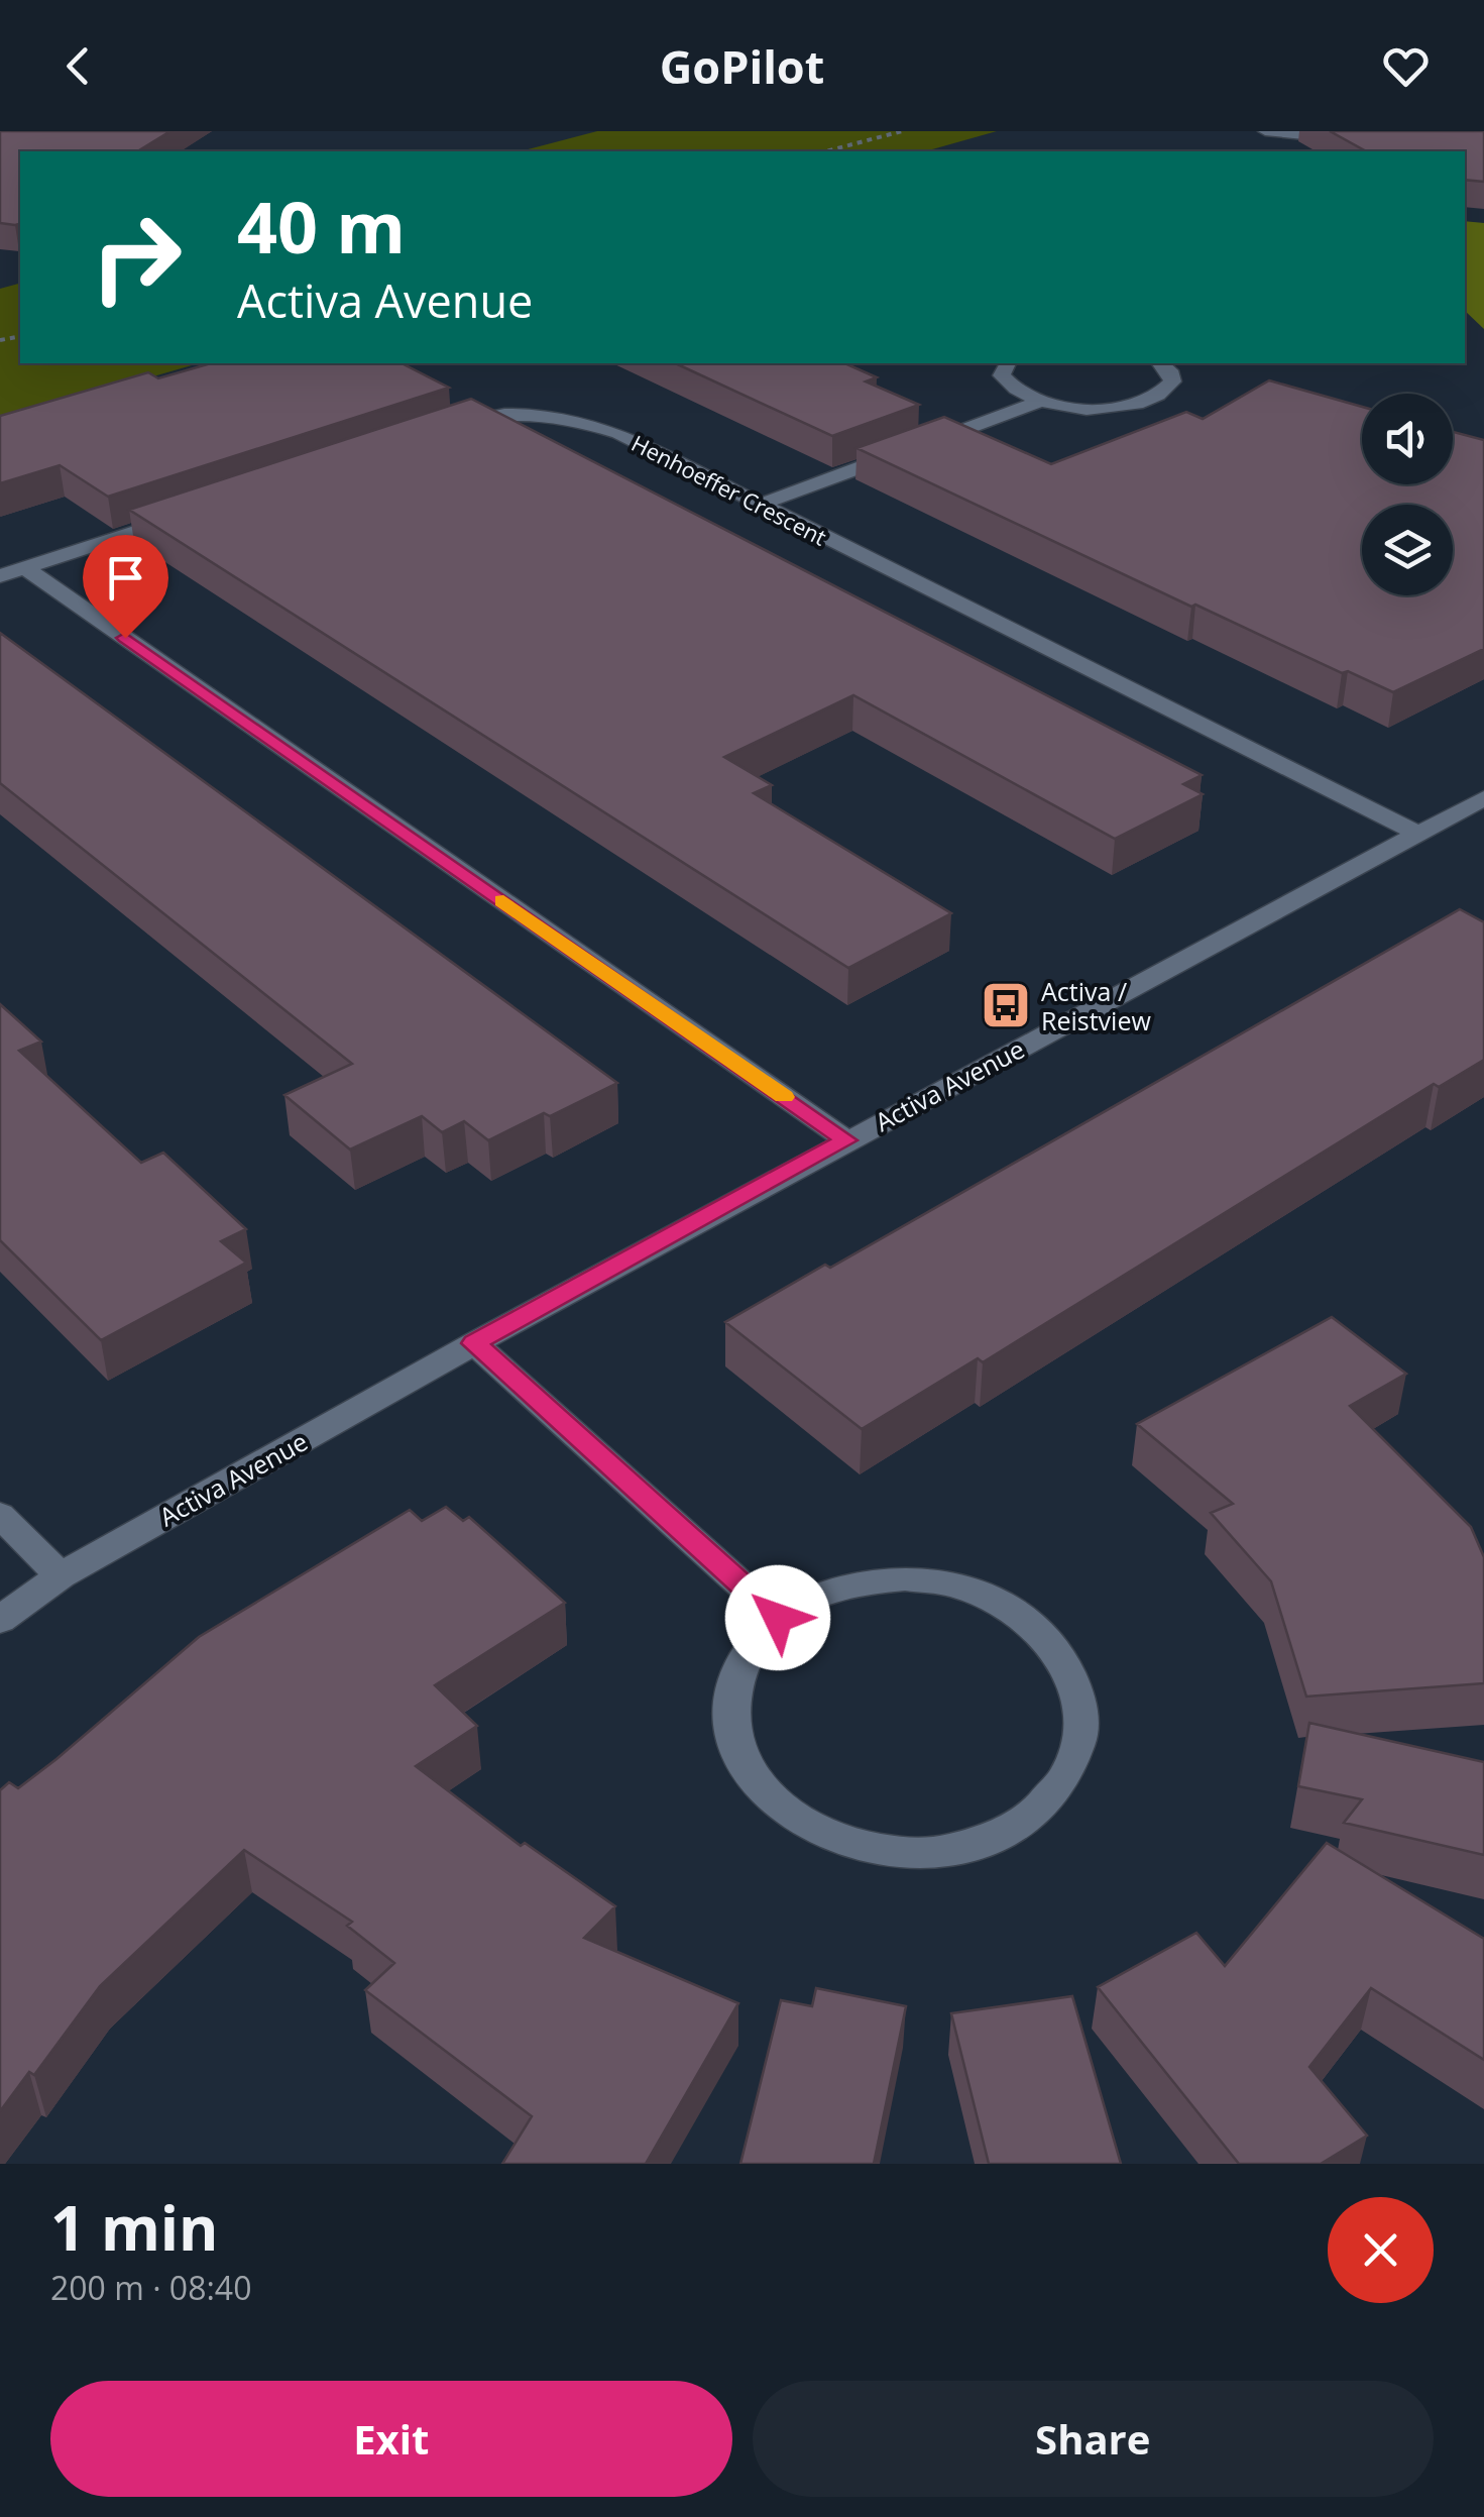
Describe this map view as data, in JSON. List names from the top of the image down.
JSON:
{
  "streets": {
    "street": ["Henhoeffer Crescent", "Activa Avenue"]
  },
  "crossings": [
    ["Henhoeffer Crescent", "Activa Avenue"]
  ],
  "places": {
    "bus stop": ["Activa / Reistview"]
  },
  "page": {
    "header": "GoPilot",
    "turn": ["40 m", "Activa Avenue"],
    "heading": ["1 min", "200 m · 08:40"],
    "buttons": ["Exit", "Share"]
  }
}
